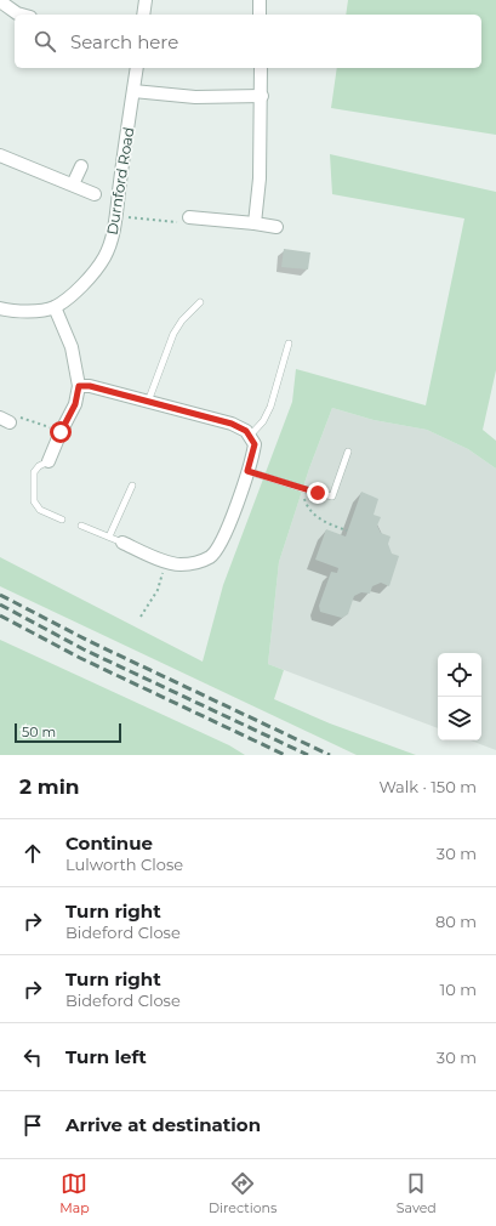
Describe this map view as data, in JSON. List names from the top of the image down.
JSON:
{
  "streets": {
    "street": ["Durnford Road"]
  },
  "scale_bar": "50 m",
  "page": {
    "search": "Search here",
    "scale": "50 m",
    "heading": ["2 min", "Walk · 150 m"],
    "list": [
      ["Continue", "Lulworth Close", "30 m"],
      ["Turn right", "Bideford Close", "80 m"],
      ["Turn right", "Bideford Close", "10 m"],
      ["Turn left", "30 m"],
      "Arrive at destination"
    ],
    "nav": ["Map", "Directions", "Saved"]
  }
}
